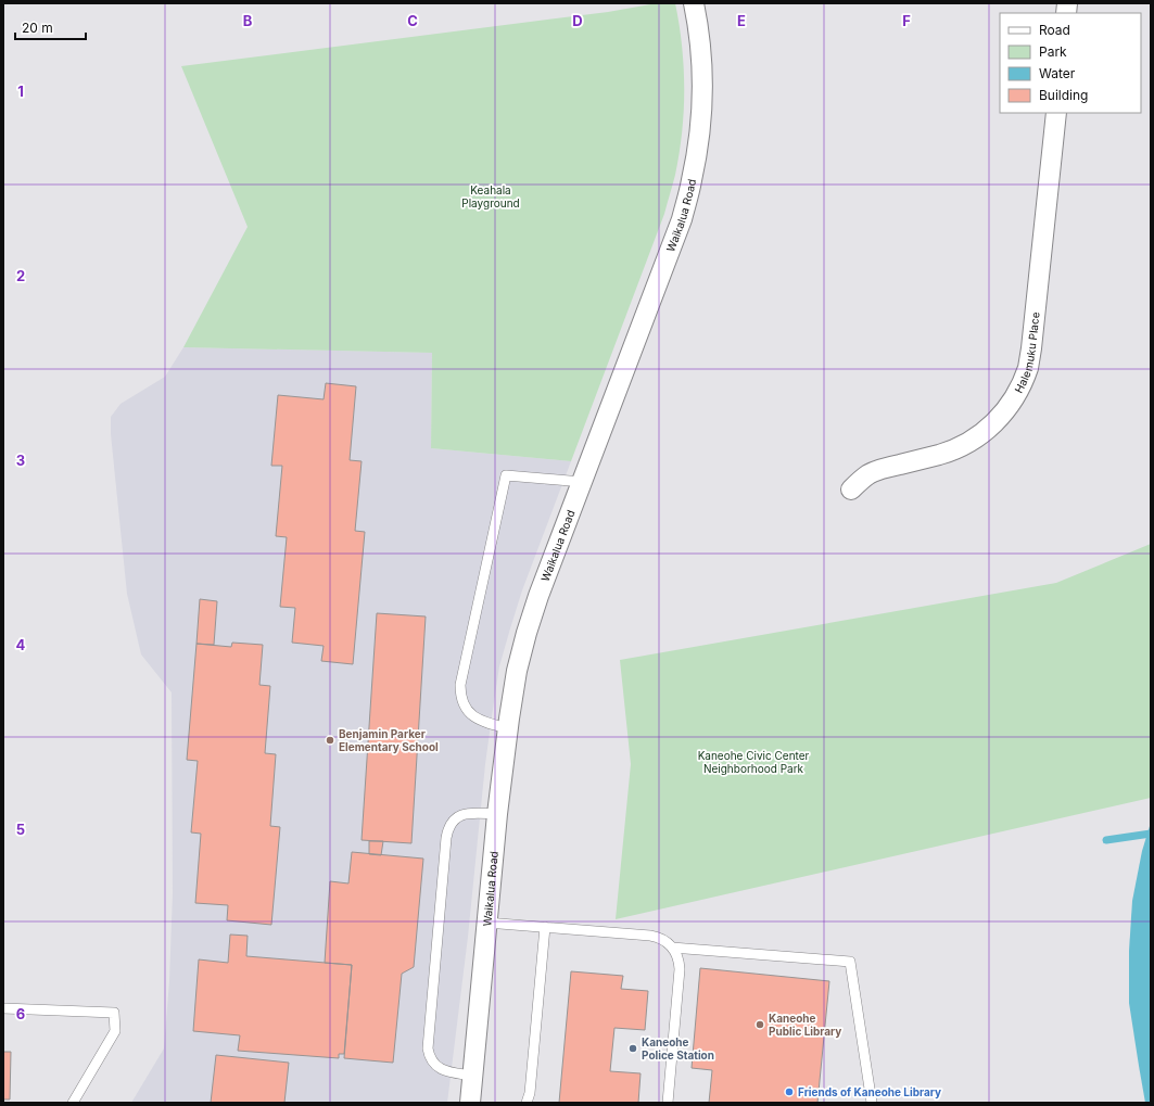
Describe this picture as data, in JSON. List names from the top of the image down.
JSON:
{
  "streets": {
    "street": ["Waikalua Road", "Halemuku Place"]
  },
  "parks": ["Keahala Playground", "Kaneohe Civic Center Neighborhood Park"],
  "places": [
    "Benjamin Parker Elementary School",
    "Kaneohe Public Library",
    "Kaneohe Police Station",
    "Friends of Kaneohe Library"
  ],
  "legend": [
    "Road",
    "Park",
    "Water",
    "Building"
  ],
  "scale_bar": "20 m",
  "grid": {
    "columns": [
      "B",
      "C",
      "D",
      "E",
      "F"
    ],
    "rows": [
      "1",
      "2",
      "3",
      "4",
      "5",
      "6"
    ]
  }
}
